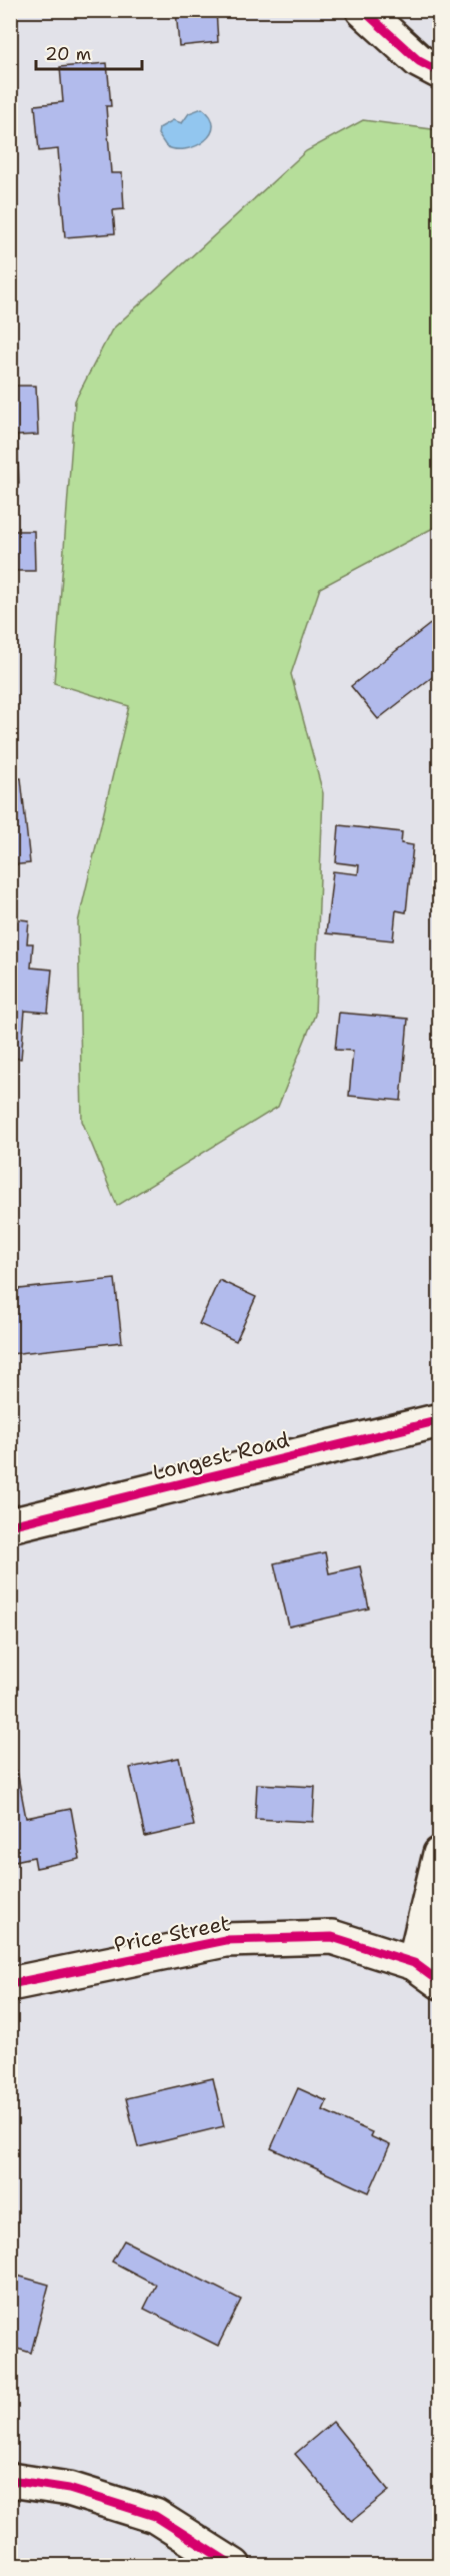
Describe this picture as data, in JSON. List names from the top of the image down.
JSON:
{
  "streets": {
    "street": ["Longest Road", "Price Street"]
  },
  "scale_bar": "20 m"
}
